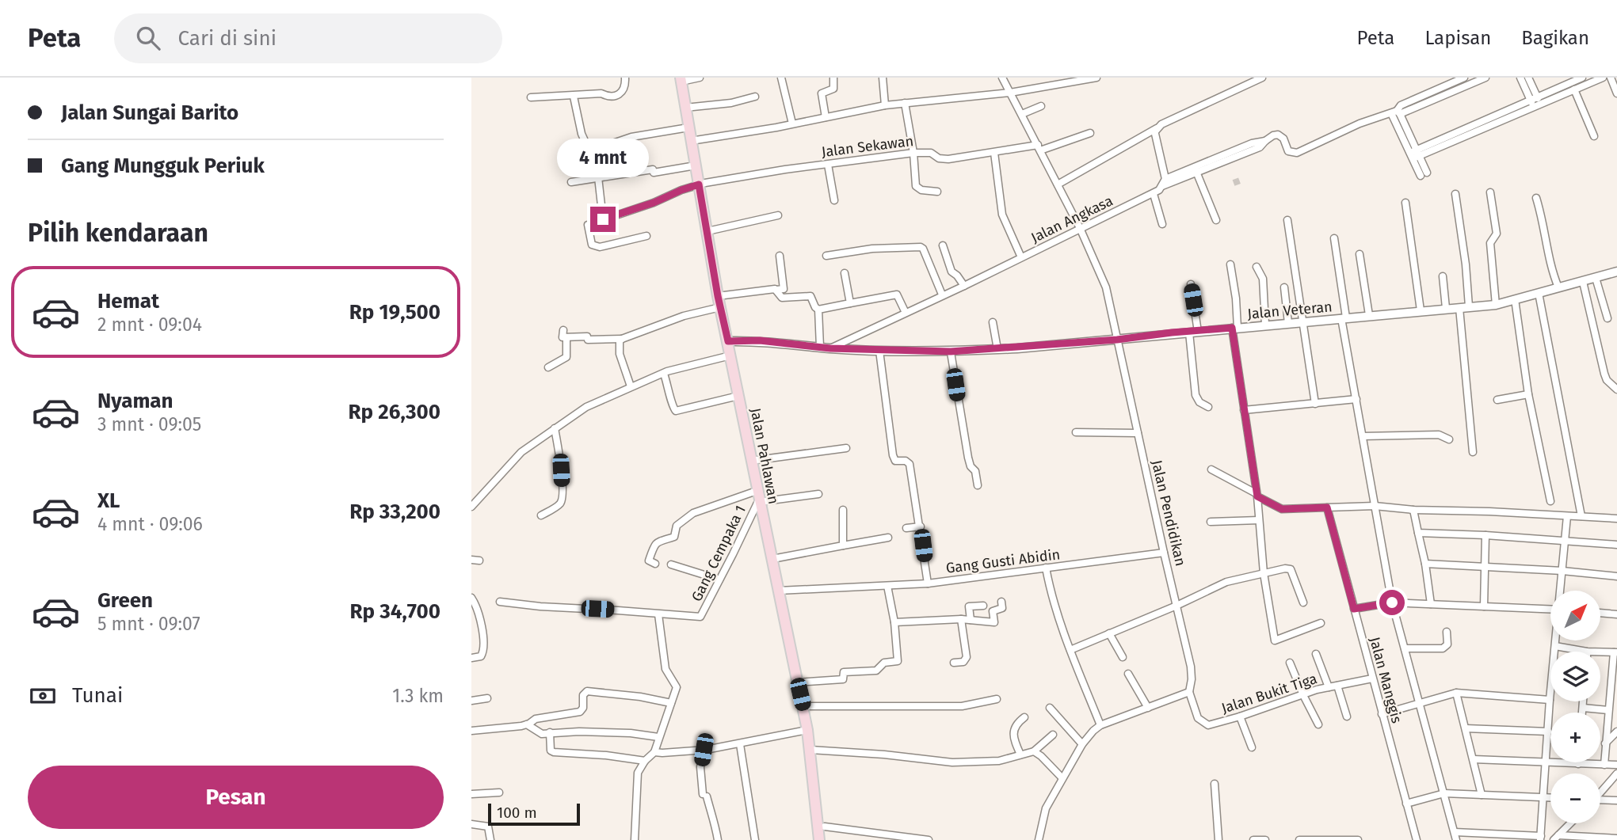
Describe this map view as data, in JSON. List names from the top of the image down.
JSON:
{
  "streets": {
    "main road": ["Jalan Pahlawan"],
    "street": [
      "Jalan Sekawan",
      "Jalan Angkasa",
      "Jalan Veteran",
      "Jalan Pendidikan",
      "Gang Cempaka 1",
      "Gang Gusti Abidin",
      "Jalan Manggis",
      "Jalan Bukit Tiga"
    ]
  },
  "crossings": [
    ["Jalan Sekawan", "Jalan Pahlawan"],
    ["Jalan Sekawan", "Jalan Pendidikan"],
    ["Jalan Angkasa", "Jalan Veteran"],
    ["Jalan Angkasa", "Jalan Pendidikan"],
    ["Jalan Veteran", "Jalan Pahlawan"],
    ["Jalan Veteran", "Jalan Pendidikan"],
    ["Jalan Pahlawan", "Gang Cempaka 1"],
    ["Jalan Pahlawan", "Gang Gusti Abidin"],
    ["Jalan Pendidikan", "Gang Gusti Abidin"],
    ["Jalan Pendidikan", "Jalan Bukit Tiga"],
    ["Jalan Manggis", "Jalan Bukit Tiga"]
  ],
  "scale_bar": "100 m",
  "north": "top right",
  "page": {
    "header": "Peta",
    "search": "Cari di sini",
    "nav": ["Peta", "Lapisan", "Bagikan"],
    "banner": ["Jalan Sungai Barito", "Gang Mungguk Periuk"],
    "bubble": "4 mnt",
    "heading": "Pilih kendaraan",
    "list": [
      {
        "name": "Hemat",
        "note": "2 mnt · 09:04",
        "value": "Rp 19,500"
      },
      {
        "name": "Nyaman",
        "note": "3 mnt · 09:05",
        "value": "Rp 26,300"
      },
      {
        "name": "XL",
        "note": "4 mnt · 09:06",
        "value": "Rp 33,200"
      },
      {
        "name": "Green",
        "note": "5 mnt · 09:07",
        "value": "Rp 34,700"
      }
    ],
    "map_buttons": ["+", "−"],
    "pay": ["Tunai", "1.3 km"],
    "buttons": "Pesan",
    "scale": "100 m"
  }
}
